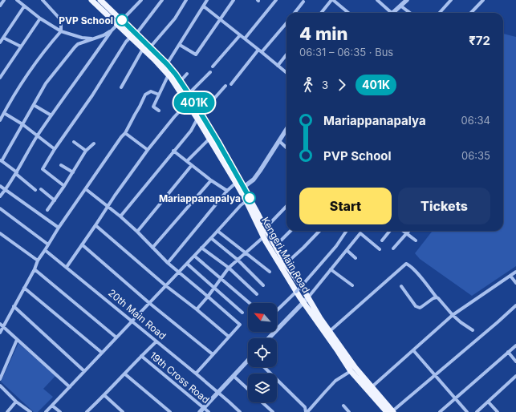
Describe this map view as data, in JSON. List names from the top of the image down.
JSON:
{
  "streets": {
    "main road": ["Kengeri Main Road"],
    "street": ["20th Main Road", "19th Cross Road"]
  },
  "places": ["PVP School", "Mariappanapalya"],
  "lines": ["bus line 401K"],
  "north": "top left",
  "page": {
    "on_map": "401K",
    "heading": ["4 min", "06:31 – 06:35 · Bus", "₹72"],
    "legs": ["3", "401K"],
    "list": [
      {
        "name": "Mariappanapalya",
        "value": "06:34"
      },
      {
        "name": "PVP School",
        "value": "06:35"
      }
    ],
    "buttons": ["Start", "Tickets"]
  }
}
